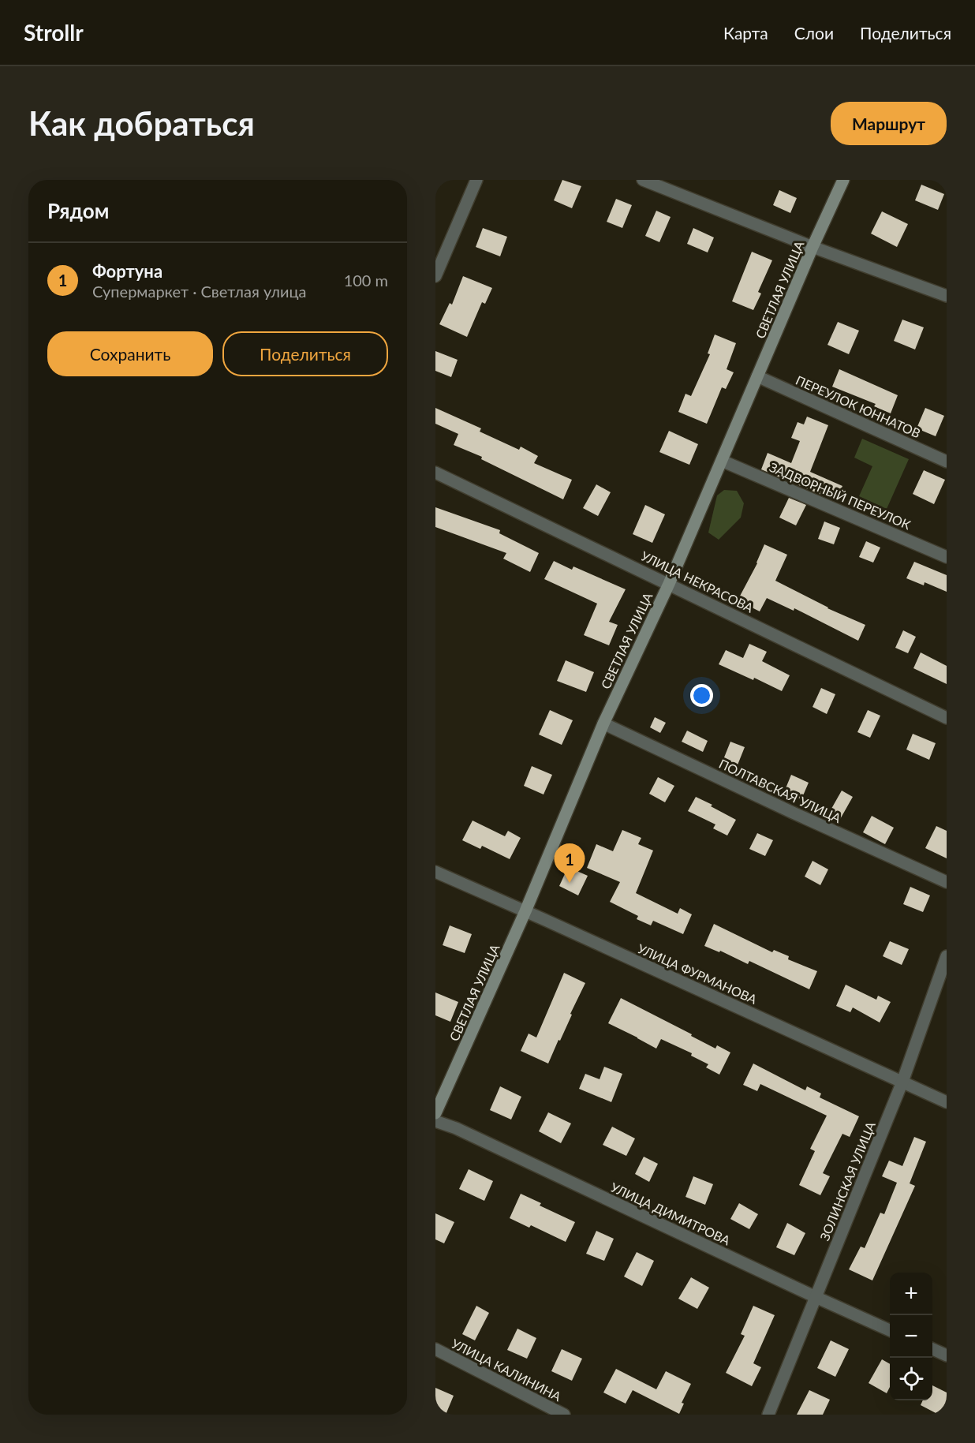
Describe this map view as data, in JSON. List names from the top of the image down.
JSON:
{
  "streets": {
    "main road": ["СВЕТЛАЯ УЛИЦА"],
    "street": [
      "ПЕРЕУЛОК ЮННАТОВ",
      "ЗАДВОРНЫЙ ПЕРЕУЛОК",
      "УЛИЦА НЕКРАСОВА",
      "ПОЛТАВСКАЯ УЛИЦА",
      "УЛИЦА ФУРМАНОВА",
      "ЗОЛИНСКАЯ УЛИЦА",
      "УЛИЦА ДИМИТРОВА",
      "УЛИЦА КАЛИНИНА"
    ]
  },
  "crossings": [
    ["СВЕТЛАЯ УЛИЦА", "ПЕРЕУЛОК ЮННАТОВ"],
    ["СВЕТЛАЯ УЛИЦА", "ЗАДВОРНЫЙ ПЕРЕУЛОК"],
    ["СВЕТЛАЯ УЛИЦА", "УЛИЦА НЕКРАСОВА"],
    ["СВЕТЛАЯ УЛИЦА", "ПОЛТАВСКАЯ УЛИЦА"],
    ["СВЕТЛАЯ УЛИЦА", "УЛИЦА ФУРМАНОВА"],
    ["УЛИЦА ФУРМАНОВА", "ЗОЛИНСКАЯ УЛИЦА"],
    ["ЗОЛИНСКАЯ УЛИЦА", "УЛИЦА ДИМИТРОВА"]
  ],
  "page": {
    "header": "Strollr",
    "nav": ["Карта", "Слои", "Поделиться"],
    "buttons": [
      "Маршрут",
      ["Сохранить", "Поделиться"]
    ],
    "title": "Как добраться",
    "heading": "Рядом",
    "list": [
      {
        "mark": "1",
        "name": "Фортуна",
        "note": "Супермаркет · Светлая улица",
        "value": "100 m"
      }
    ],
    "pins": "1",
    "map_buttons": ["+", "−"]
  }
}
